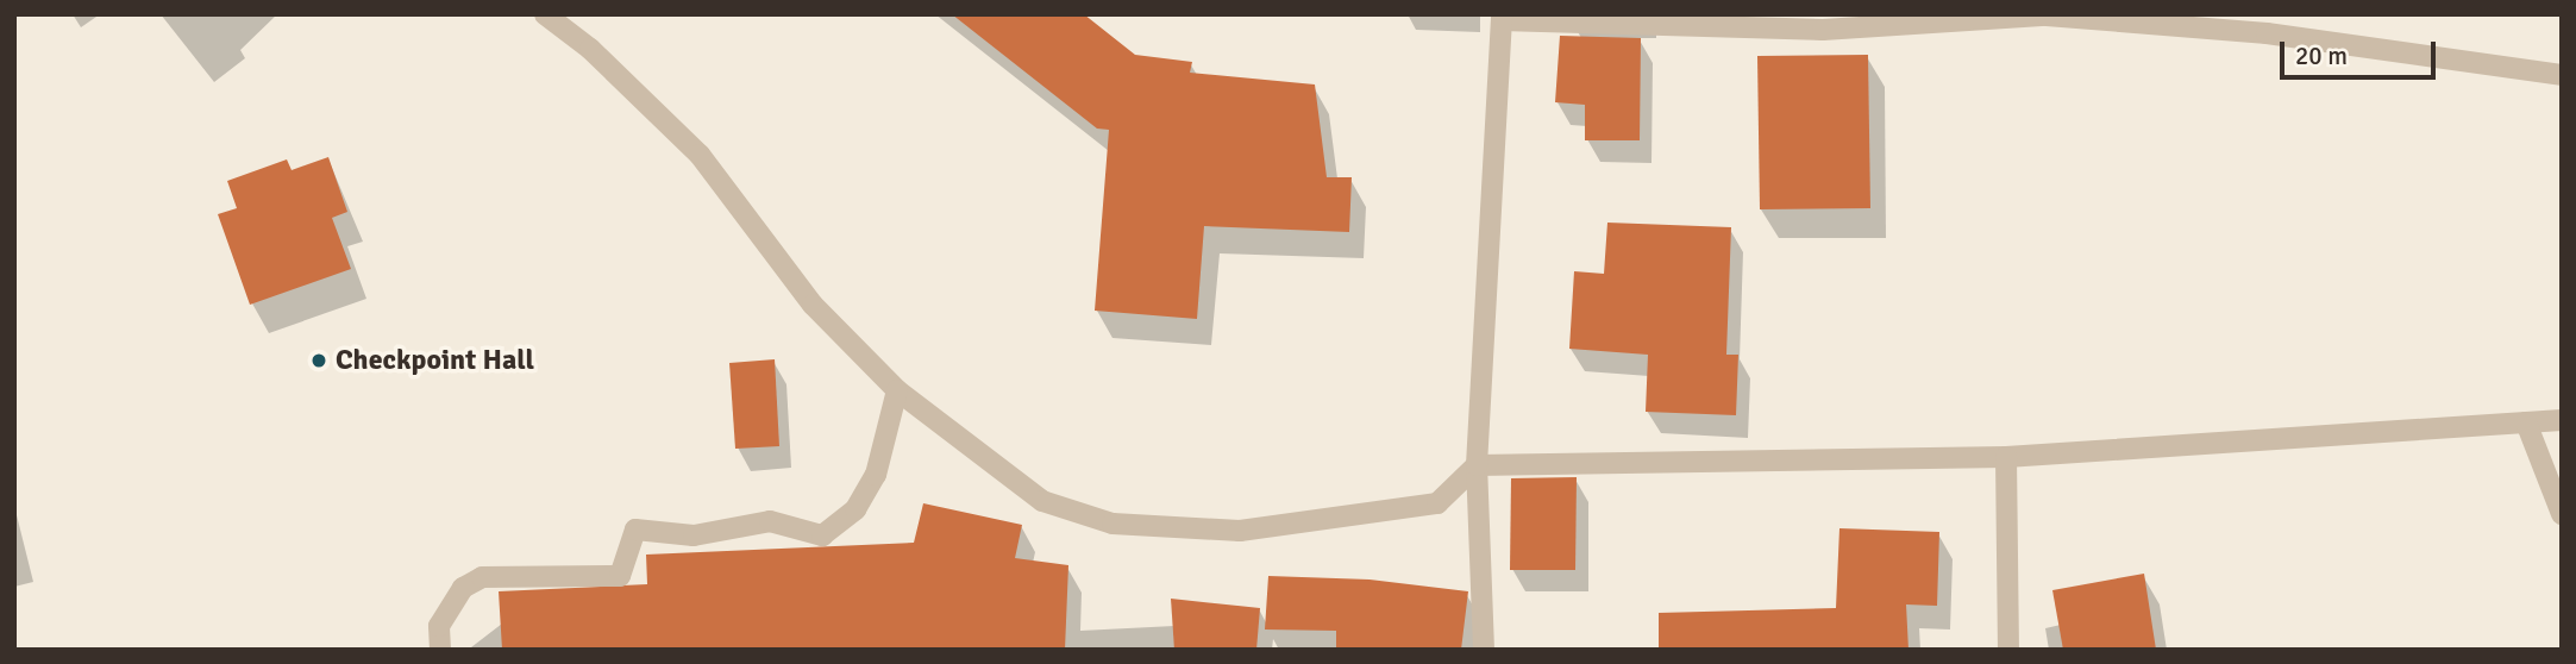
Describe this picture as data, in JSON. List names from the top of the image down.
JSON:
{
  "places": ["Checkpoint Hall"],
  "scale_bar": "20 m"
}
